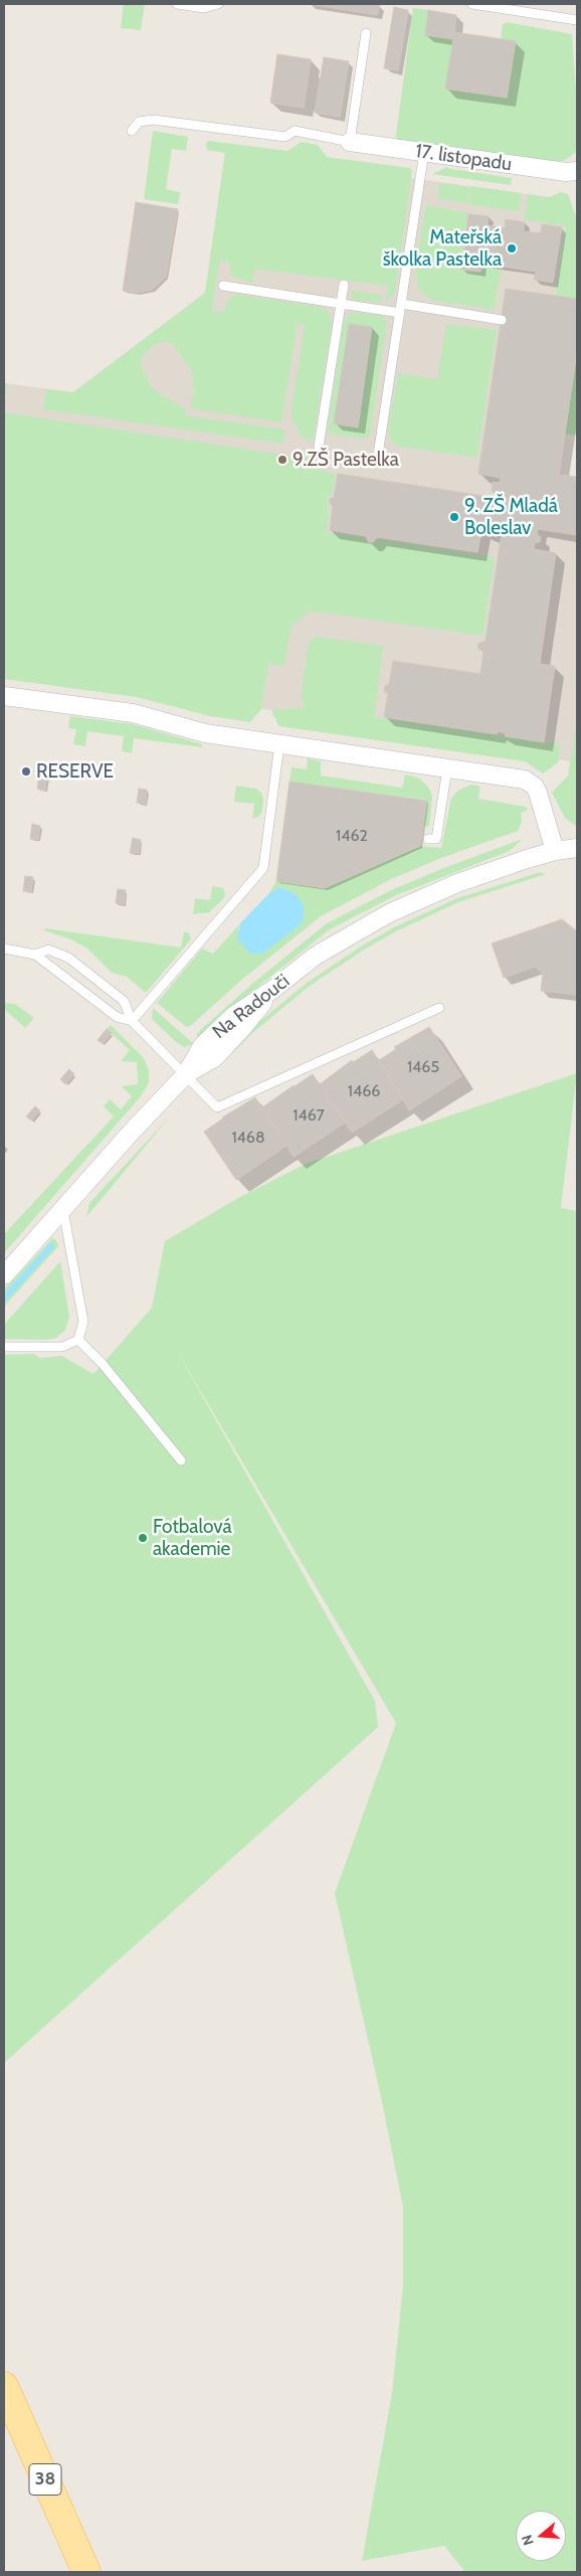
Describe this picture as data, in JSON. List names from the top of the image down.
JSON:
{
  "streets": {
    "main road": ["38"],
    "street": ["17. listopadu", "Na Radouči"]
  },
  "places": [
    "Mateřská školka Pastelka",
    "9.ZŠ Pastelka",
    "9. ZŠ Mladá Boleslav",
    "RESERVE",
    "Fotbalová akademie"
  ],
  "house_numbers": [
    "1462",
    "1465",
    "1466",
    "1467",
    "1468"
  ],
  "north": "left"
}
